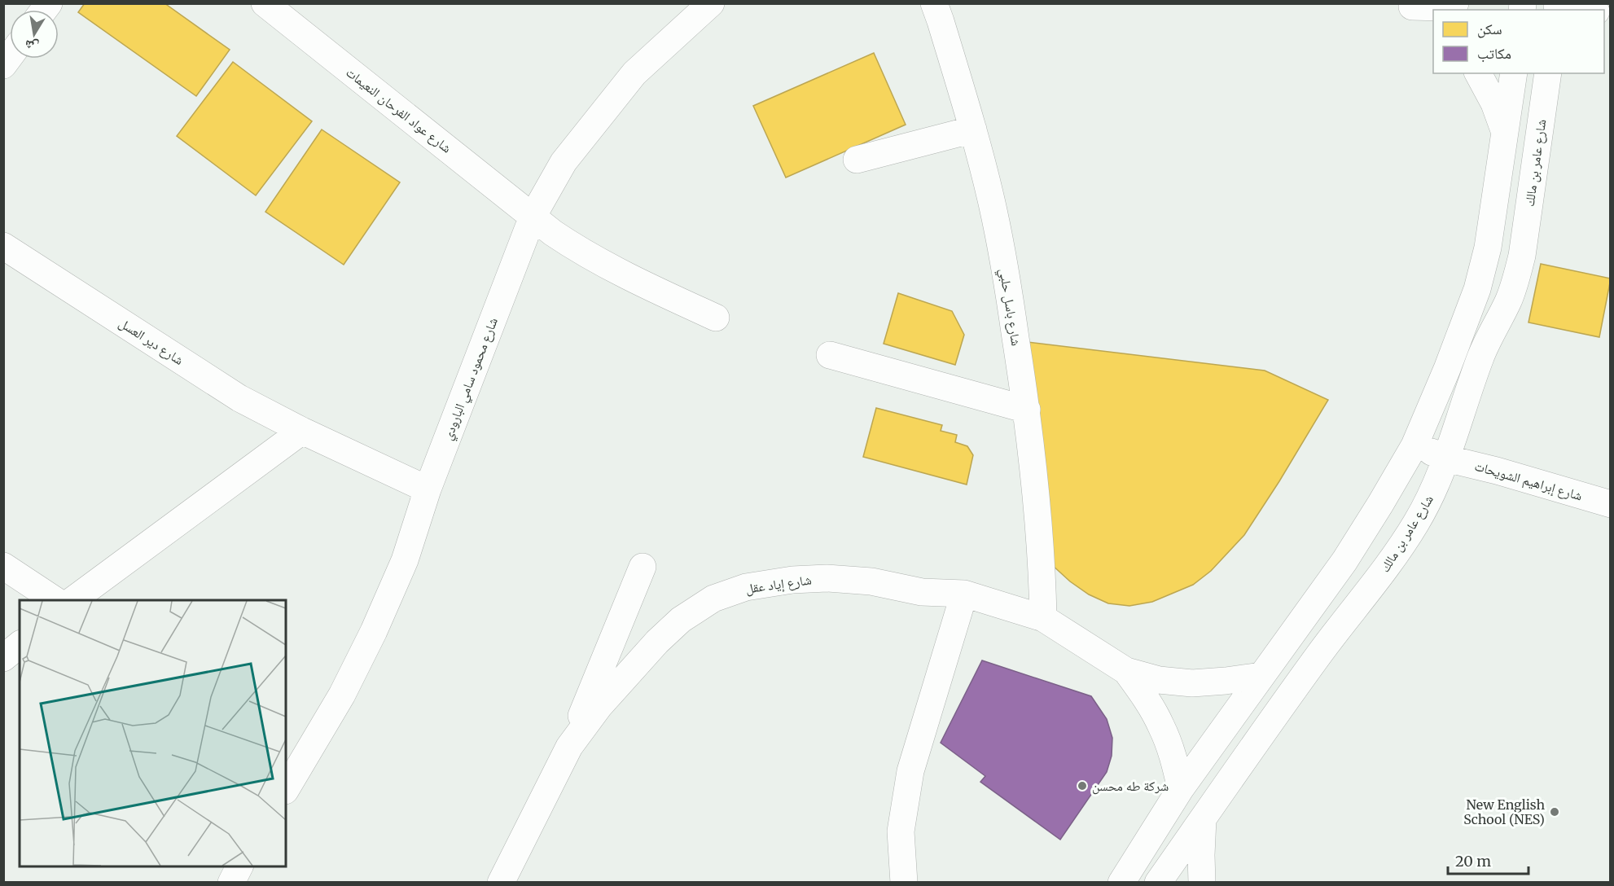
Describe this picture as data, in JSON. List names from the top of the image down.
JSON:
{
  "streets": {
    "street": [
      "شارع عواد الفرحان النعيمات",
      "شارع عامر بن مالك",
      "شارع باسل حلبي",
      "شارع دير العسل",
      "شارع محمود سامي البارودي",
      "شارع إبراهيم الشويحات",
      "شارع إياد عقل"
    ]
  },
  "crossings": [
    ["شارع عواد الفرحان النعيمات", "شارع محمود سامي البارودي"],
    ["شارع عامر بن مالك", "شارع إبراهيم الشويحات"],
    ["شارع باسل حلبي", "شارع إياد عقل"],
    ["شارع دير العسل", "شارع محمود سامي البارودي"]
  ],
  "places": ["شركة طه محسن", "New English School (NES)"],
  "legend": ["سكن", "مكاتب"],
  "scale_bar": "20 m",
  "north": "bottom"
}
